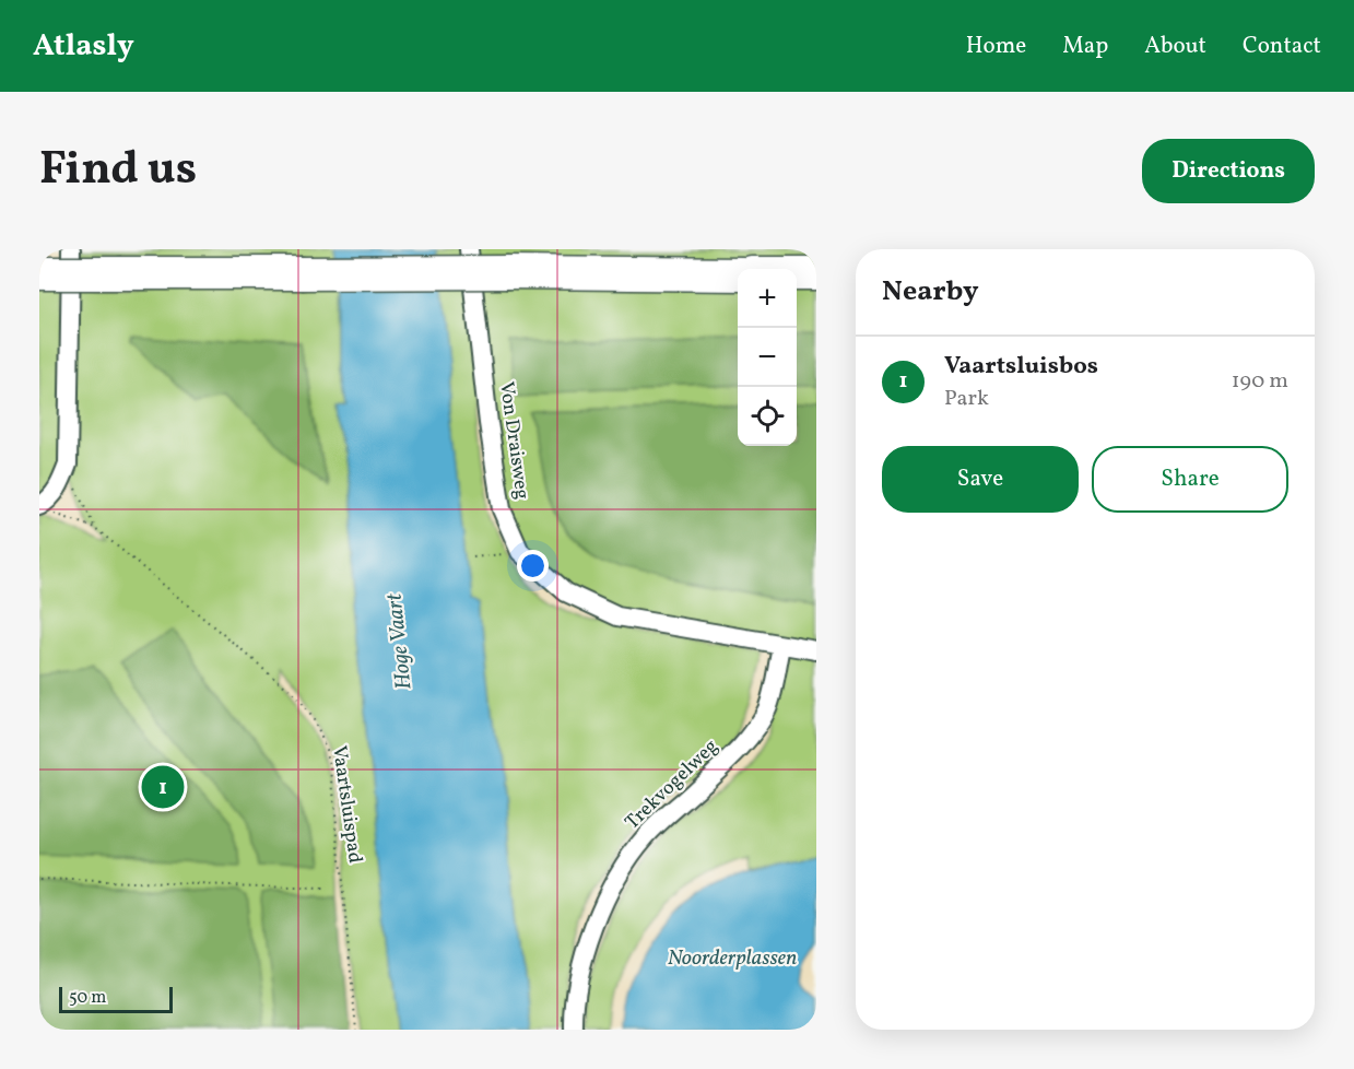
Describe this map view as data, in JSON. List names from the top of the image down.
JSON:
{
  "streets": {
    "street": ["Von Draisweg", "Trekvogelweg"],
    "path": ["Vaartsluispad"]
  },
  "crossings": [
    ["Von Draisweg", "Trekvogelweg"]
  ],
  "water": ["Hoge Vaart", "Noorderplassen"],
  "scale_bar": "50 m",
  "page": {
    "header": "Atlasly",
    "nav": [
      "Home",
      "Map",
      "About",
      "Contact"
    ],
    "title": "Find us",
    "buttons": [
      "Directions",
      ["Save", "Share"]
    ],
    "heading": "Nearby",
    "map_buttons": ["+", "−"],
    "list": [
      {
        "mark": "1",
        "name": "Vaartsluisbos",
        "note": "Park",
        "value": "190 m"
      }
    ],
    "pins": "1",
    "scale": "50 m"
  }
}
